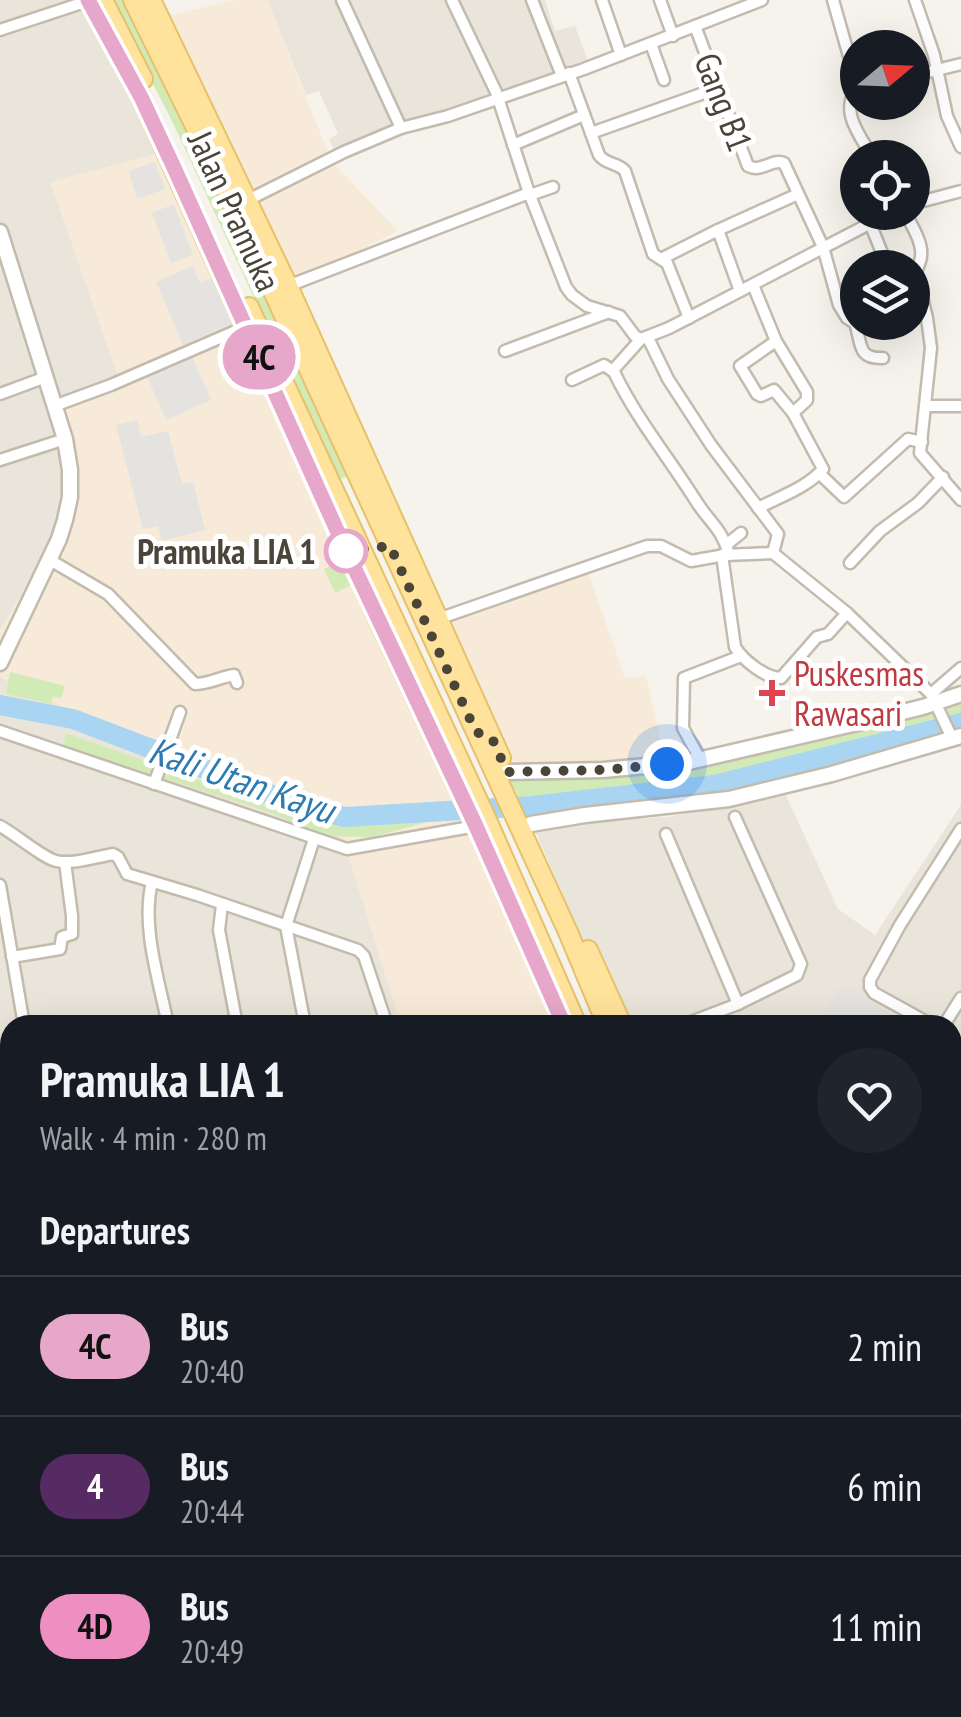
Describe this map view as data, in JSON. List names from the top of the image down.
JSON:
{
  "streets": {
    "main road": ["Jalan Pramuka"],
    "street": ["Gang B1"]
  },
  "water": ["Kali Utan Kayu"],
  "places": {
    "other": ["Pramuka LIA 1"],
    "health": ["Puskesmas Rawasari"]
  },
  "lines": ["bus line 4C"],
  "north": "right",
  "page": {
    "on_map": "4C",
    "heading": [
      ["Pramuka LIA 1", "Walk · 4 min · 280 m"],
      "Departures"
    ],
    "list": [
      {
        "mark": "4C",
        "name": "Bus",
        "note": "20:40",
        "value": "2 min"
      },
      {
        "mark": "4",
        "name": "Bus",
        "note": "20:44",
        "value": "6 min"
      },
      {
        "mark": "4D",
        "name": "Bus",
        "note": "20:49",
        "value": "11 min"
      }
    ]
  }
}
